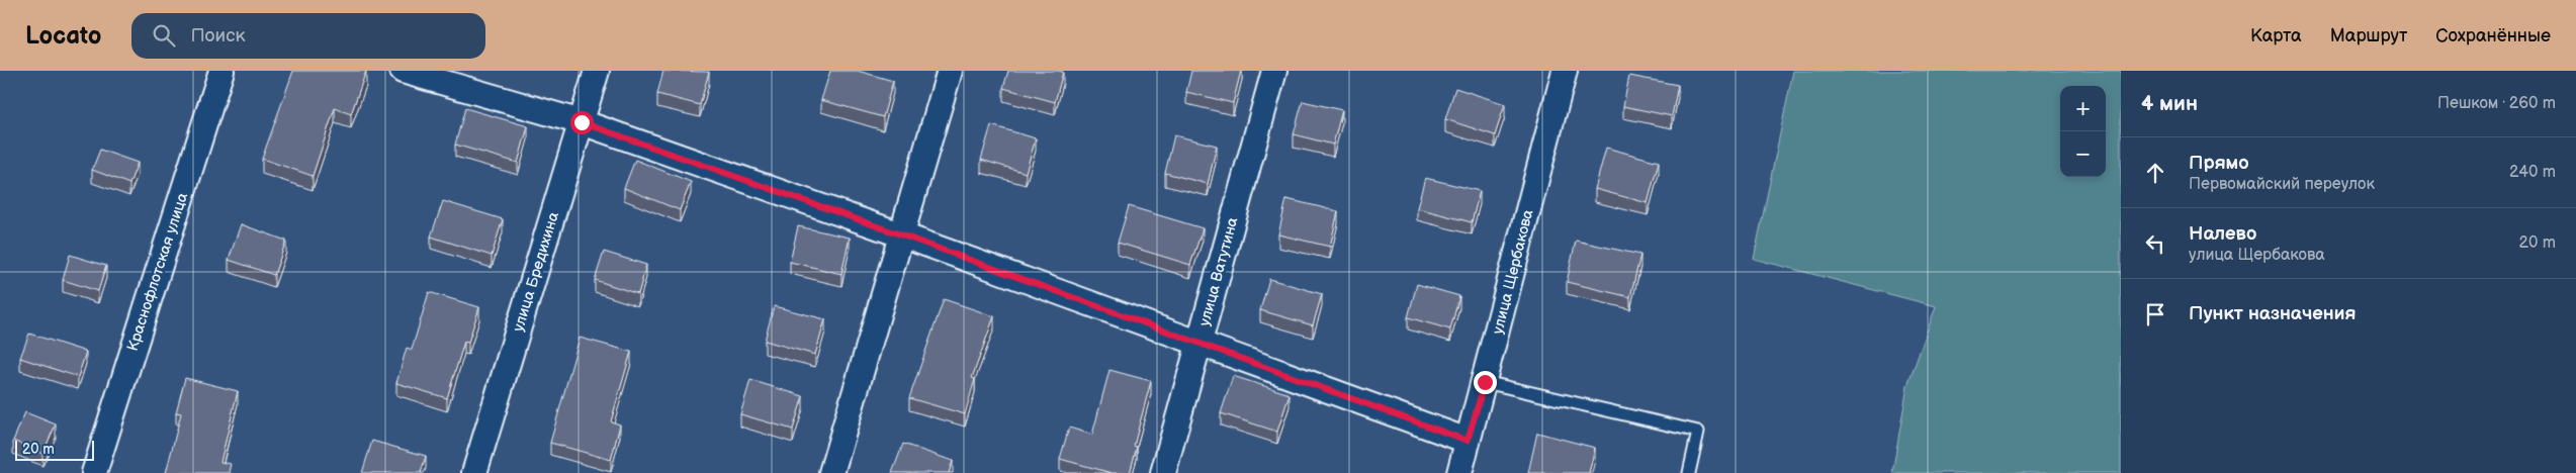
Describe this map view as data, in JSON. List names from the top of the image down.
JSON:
{
  "streets": {
    "street": [
      "Краснофлотская улица",
      "улица Бредихина",
      "улица Ватутина",
      "улица Щербакова"
    ]
  },
  "scale_bar": "20 m",
  "page": {
    "header": "Locato",
    "search": "Поиск",
    "nav": ["Карта", "Маршрут", "Сохранённые"],
    "heading": ["4 мин", "Пешком · 260 m"],
    "map_buttons": ["+", "−"],
    "list": [
      ["Прямо", "Первомайский переулок", "240 m"],
      ["Налево", "улица Щербакова", "20 m"],
      "Пункт назначения"
    ],
    "scale": "20 m"
  }
}
